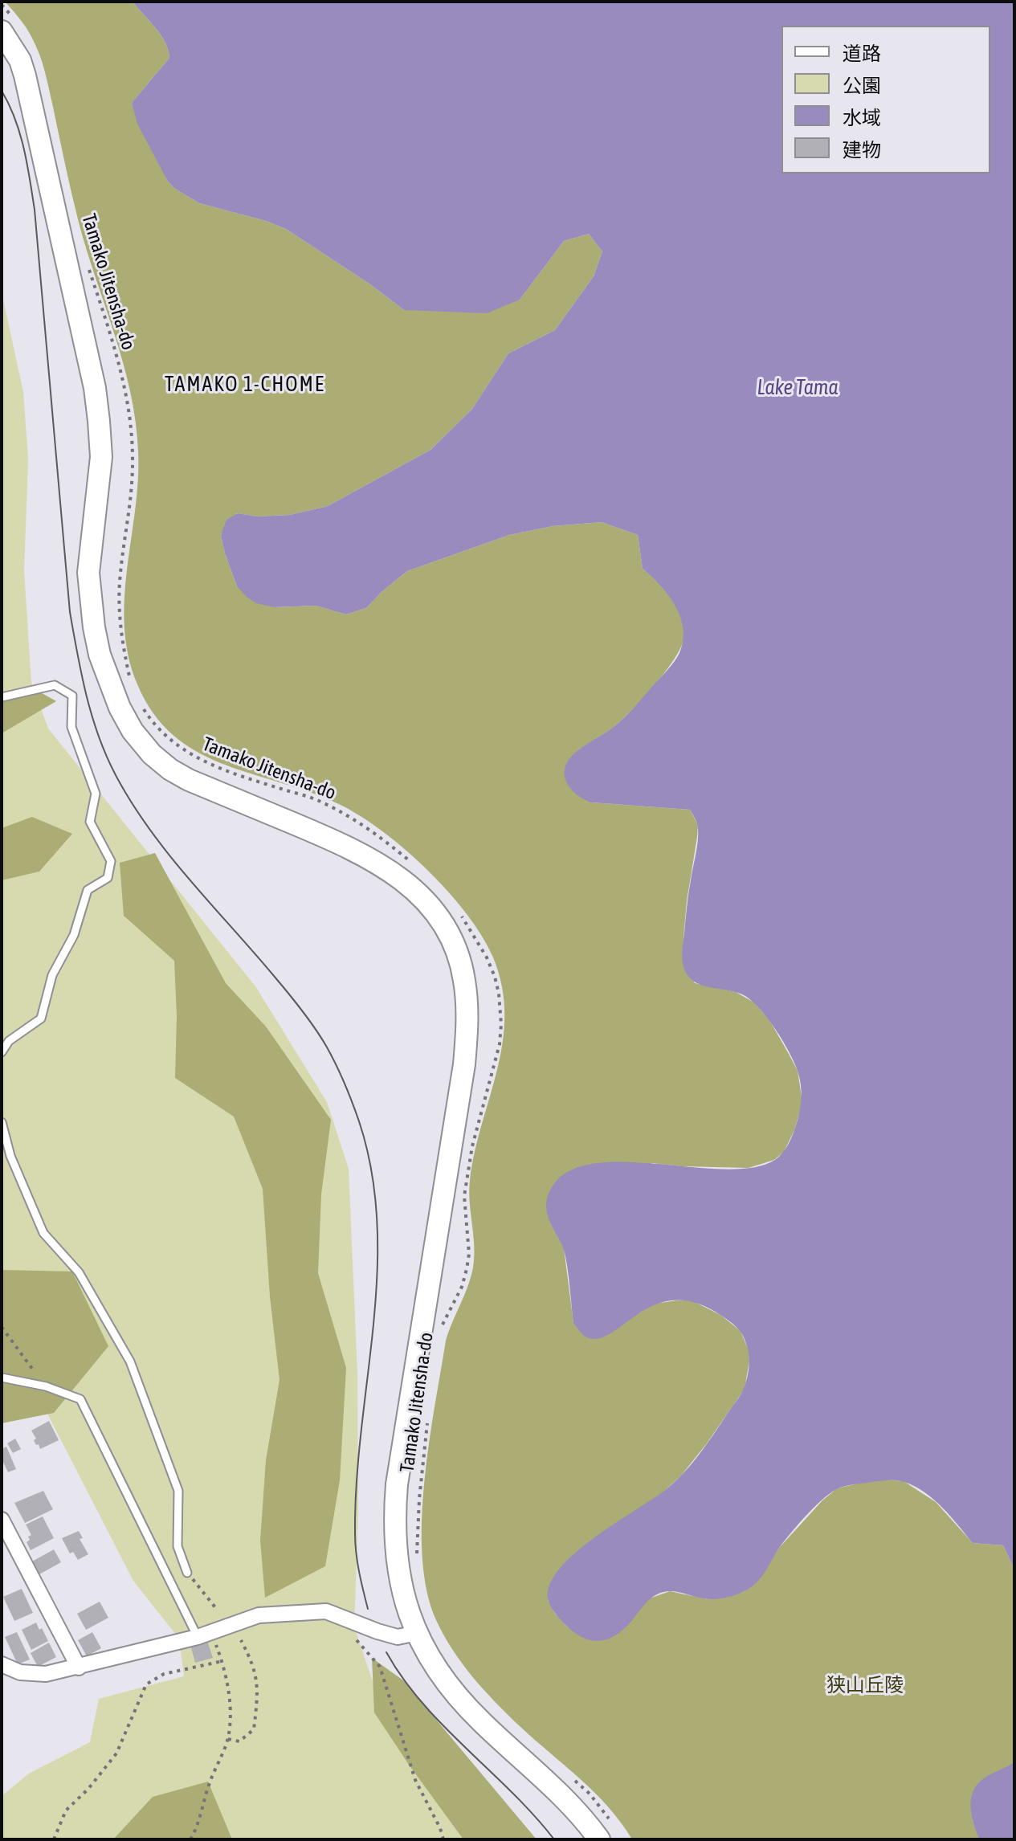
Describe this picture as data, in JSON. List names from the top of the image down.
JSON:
{
  "streets": {
    "path": ["Tamako Jitensha-do"]
  },
  "districts": ["TAMAKO 1-CHOME"],
  "water": ["Lake Tama"],
  "parks": ["狭山丘陵"],
  "legend": [
    "道路",
    "公園",
    "水域",
    "建物"
  ]
}
